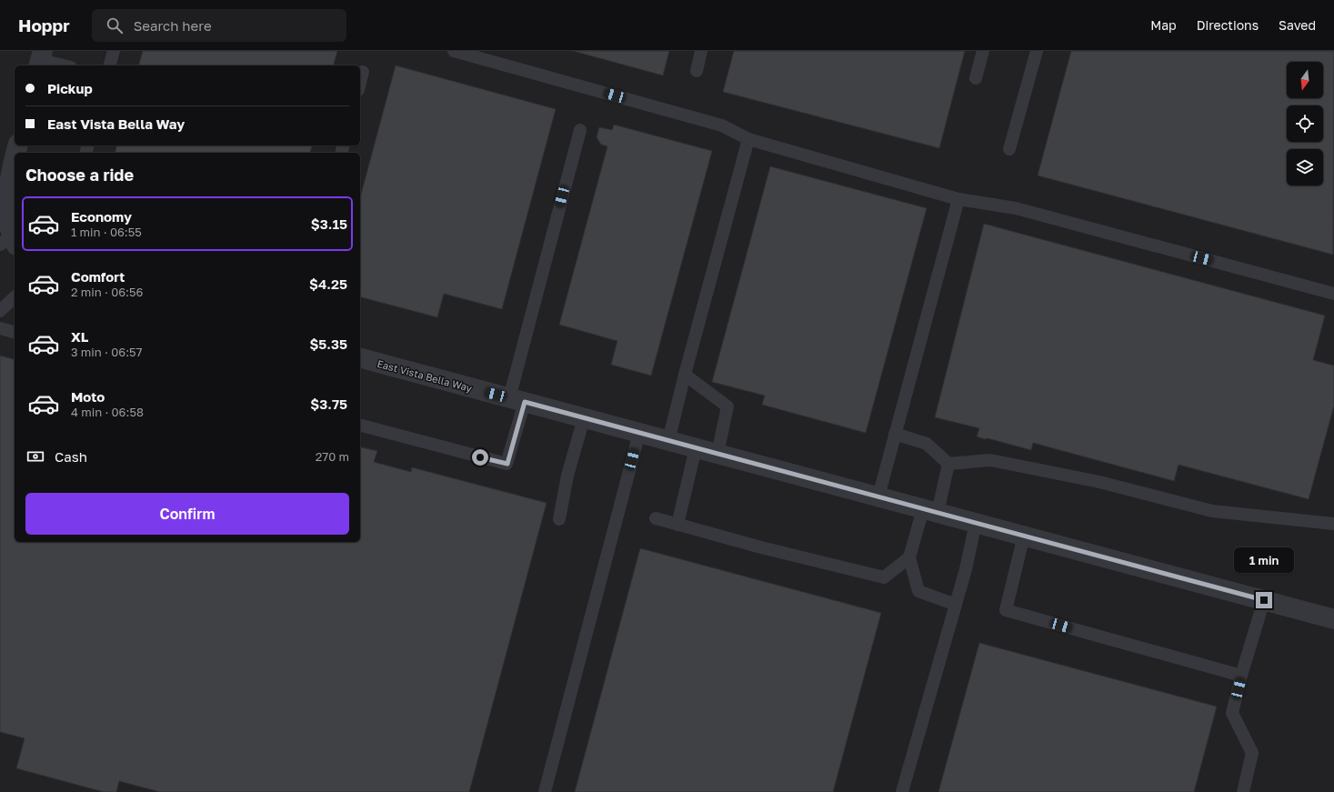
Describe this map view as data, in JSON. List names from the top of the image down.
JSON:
{
  "streets": {
    "street": ["East Vista Bella Way"]
  },
  "north": "bottom",
  "page": {
    "header": "Hoppr",
    "search": "Search here",
    "nav": ["Map", "Directions", "Saved"],
    "banner": ["Pickup", "East Vista Bella Way"],
    "heading": "Choose a ride",
    "list": [
      {
        "name": "Economy",
        "note": "1 min · 06:55",
        "value": "$3.15"
      },
      {
        "name": "Comfort",
        "note": "2 min · 06:56",
        "value": "$4.25"
      },
      {
        "name": "XL",
        "note": "3 min · 06:57",
        "value": "$5.35"
      },
      {
        "name": "Moto",
        "note": "4 min · 06:58",
        "value": "$3.75"
      }
    ],
    "pay": ["Cash", "270 m"],
    "buttons": "Confirm",
    "bubble": "1 min"
  }
}
